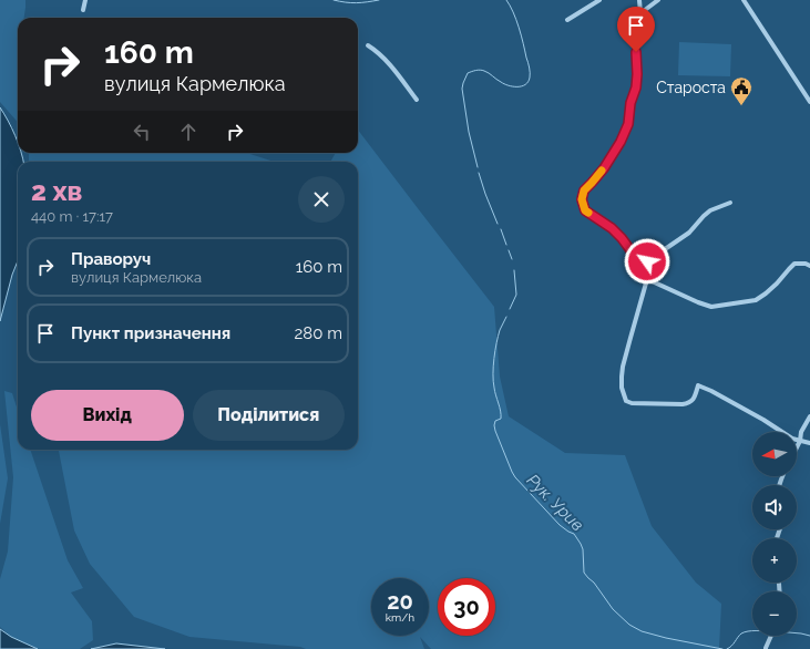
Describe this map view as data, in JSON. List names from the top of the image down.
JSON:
{
  "water": ["Рук. Урив"],
  "places": {
    "public building": ["Староста"]
  },
  "north": "left",
  "page": {
    "turn": ["160 m", "вулиця Кармелюка"],
    "heading": ["2 хв", "440 m · 17:17"],
    "list": [
      {
        "name": "Праворуч",
        "note": "вулиця Кармелюка",
        "value": "160 m"
      },
      {
        "name": "Пункт призначення",
        "value": "280 m"
      }
    ],
    "buttons": ["Вихід", "Поділитися"],
    "map_buttons": ["+", "−"],
    "speed": "20 km/h",
    "limit": "30"
  }
}
